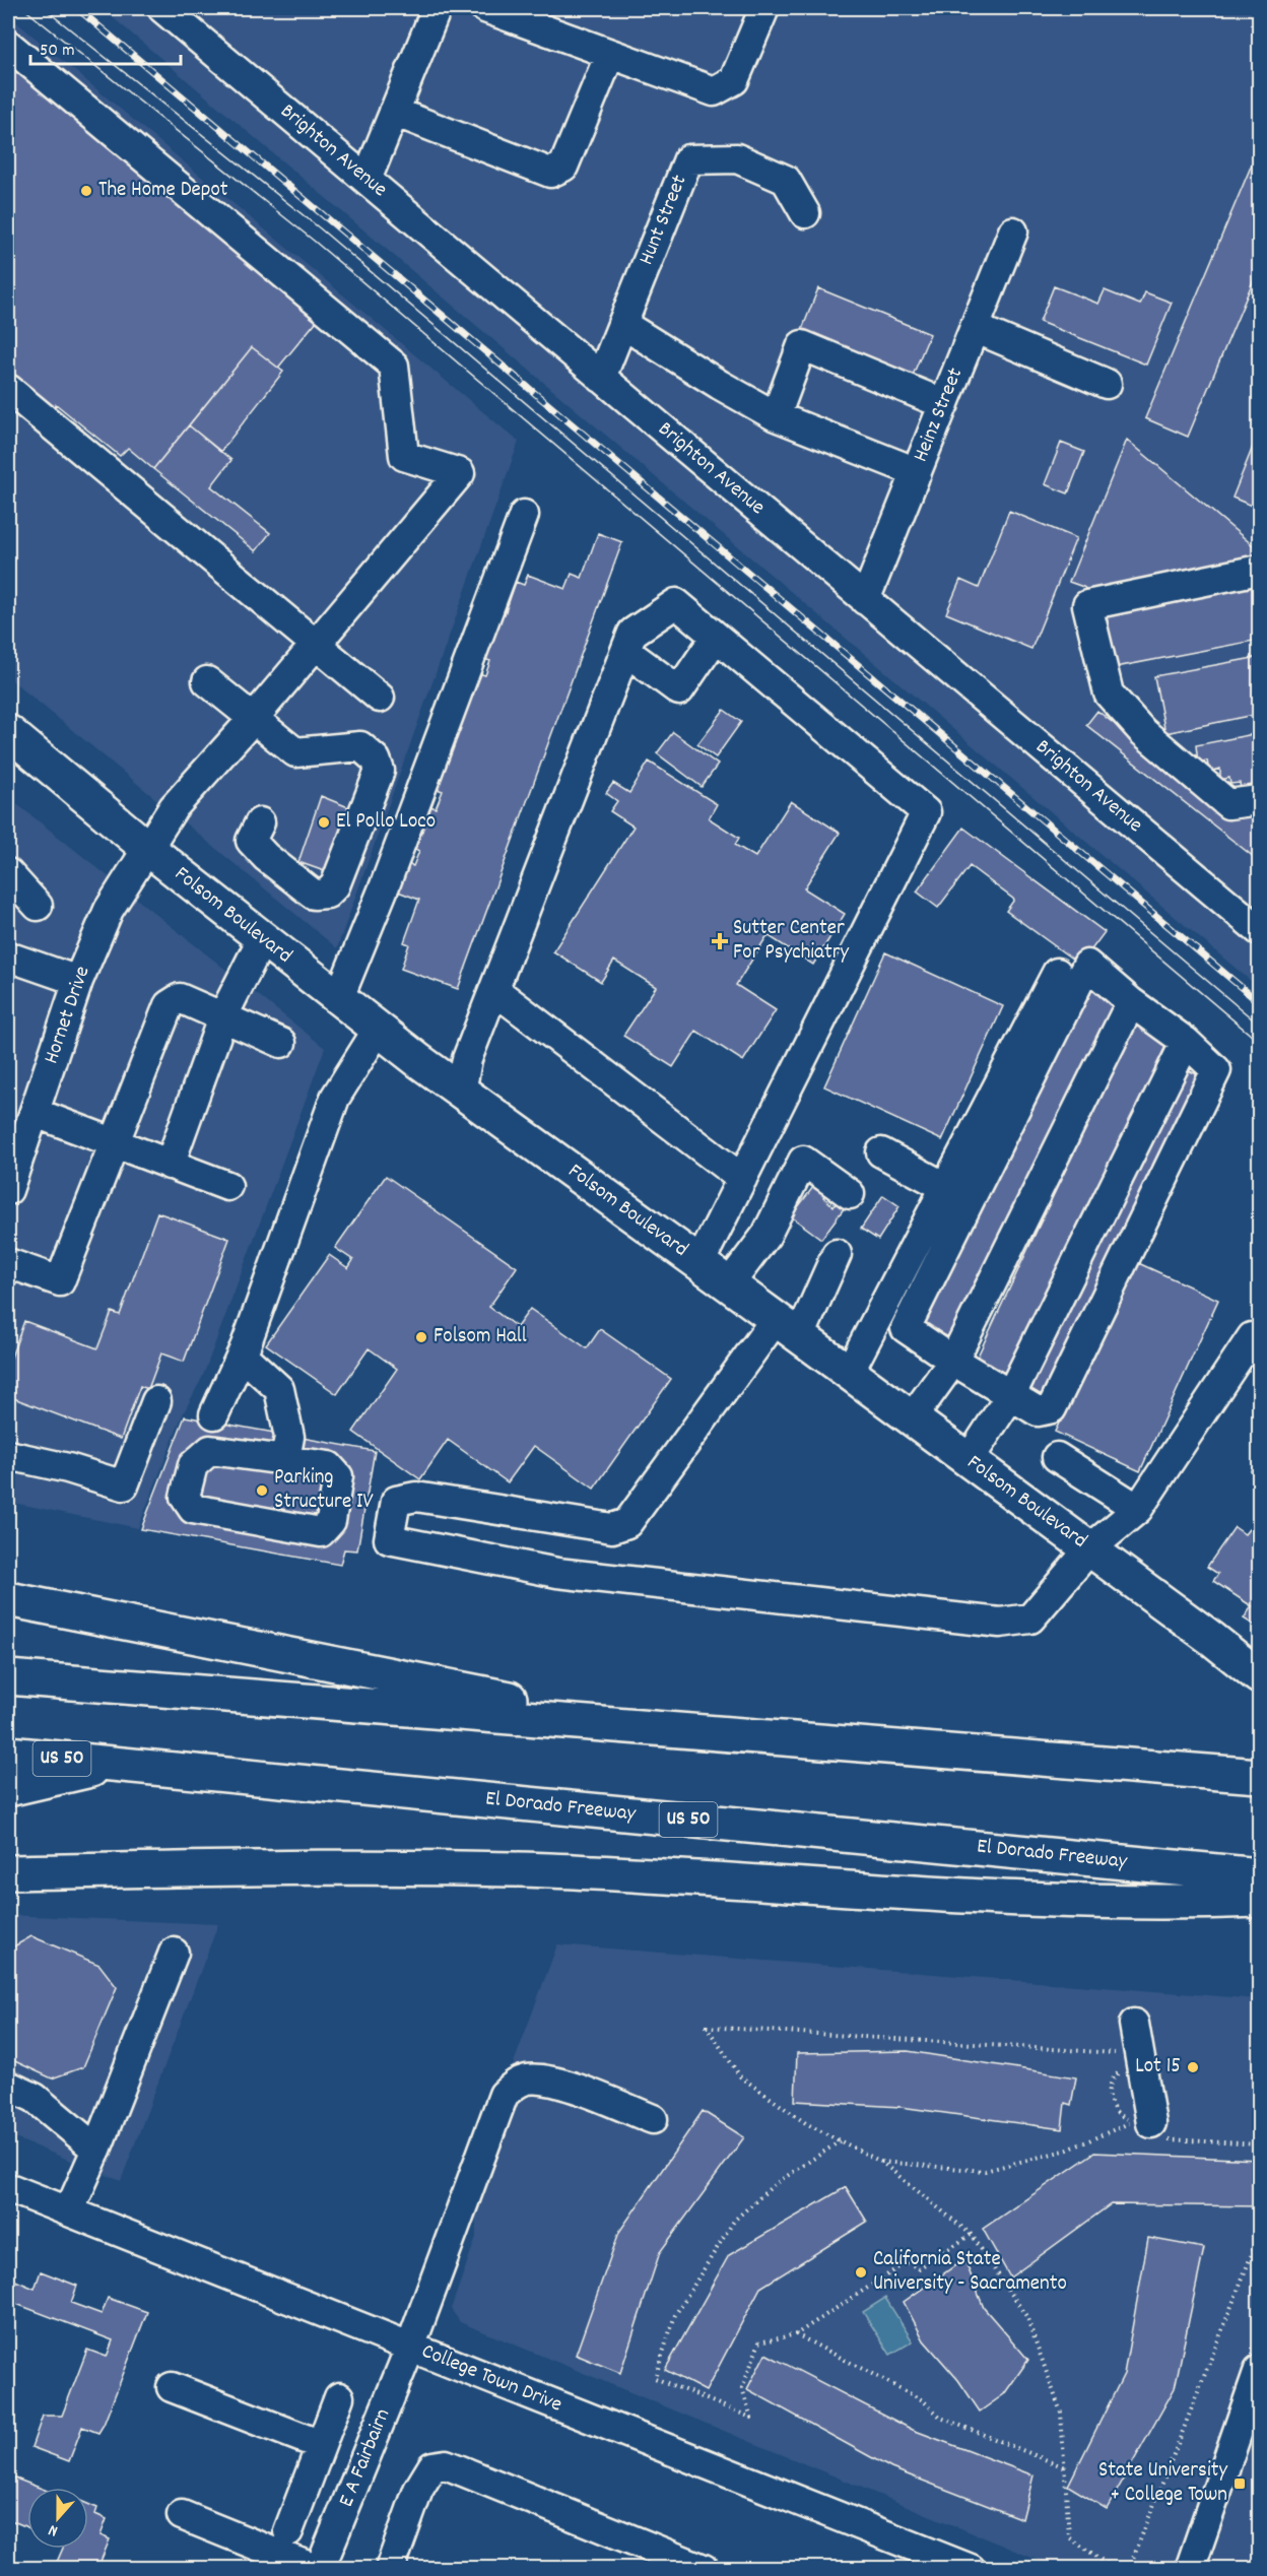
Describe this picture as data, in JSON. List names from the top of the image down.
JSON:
{
  "streets": {
    "main road": ["Folsom Boulevard", "US 50", "El Dorado Freeway"],
    "street": [
      "Brighton Avenue",
      "Hunt Street",
      "Heinz Street",
      "Hornet Drive",
      "College Town Drive",
      "E A Fairbairn"
    ]
  },
  "crossings": [
    ["Brighton Avenue", "Hunt Street"],
    ["Brighton Avenue", "Heinz Street"],
    ["Folsom Boulevard", "Hornet Drive"],
    ["College Town Drive", "E A Fairbairn"]
  ],
  "places": {
    "other": [
      "The Home Depot",
      "El Pollo Loco",
      "Folsom Hall",
      "Parking Structure IV",
      "Lot 15",
      "California State University - Sacramento"
    ],
    "health": ["Sutter Center For Psychiatry"],
    "transit": ["State University + College Town"]
  },
  "scale_bar": "50 m",
  "north": "bottom"
}
